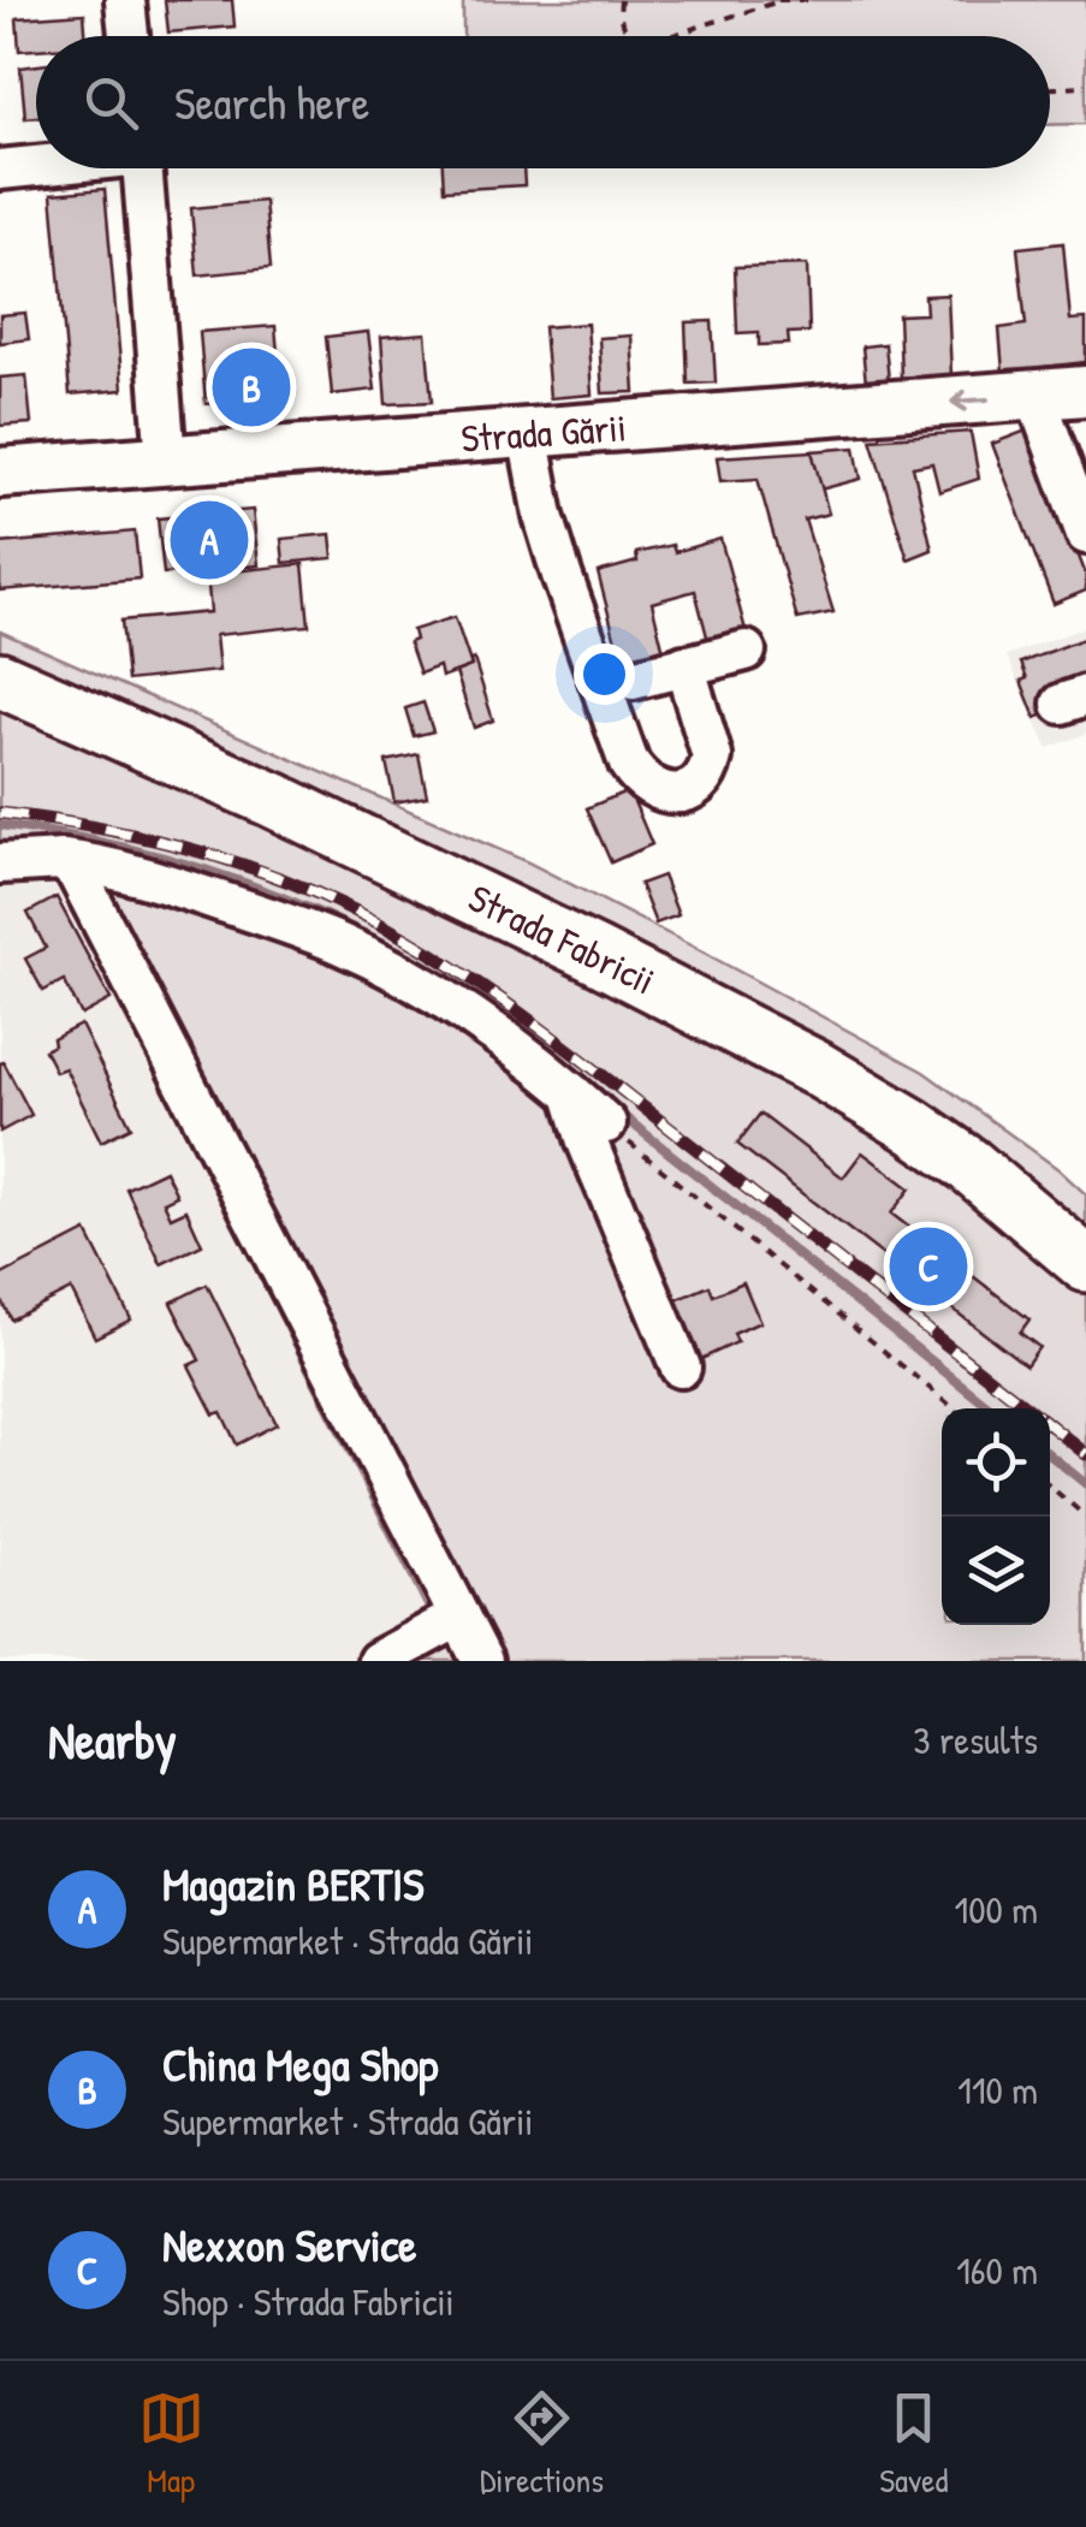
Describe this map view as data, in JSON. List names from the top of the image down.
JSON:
{
  "streets": {
    "highway": ["Strada Fabricii"],
    "main road": ["Strada Gării"]
  },
  "one_way": ["Strada Gării"],
  "page": {
    "search": "Search here",
    "pins": ["B", "A", "C"],
    "heading": ["Nearby", "3 results"],
    "list": [
      {
        "mark": "A",
        "name": "Magazin BERTIS",
        "note": "Supermarket · Strada Gării",
        "value": "100 m"
      },
      {
        "mark": "B",
        "name": "China Mega Shop",
        "note": "Supermarket · Strada Gării",
        "value": "110 m"
      },
      {
        "mark": "C",
        "name": "Nexxon Service",
        "note": "Shop · Strada Fabricii",
        "value": "160 m"
      }
    ],
    "nav": ["Map", "Directions", "Saved"]
  }
}
